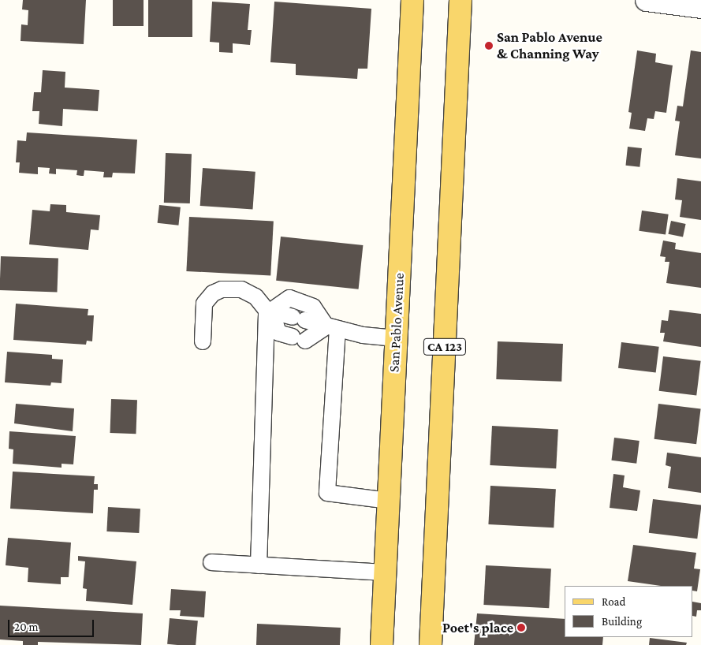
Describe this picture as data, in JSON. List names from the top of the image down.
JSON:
{
  "streets": {
    "main road": ["San Pablo Avenue", "CA 123"]
  },
  "places": ["San Pablo Avenue & Channing Way", "Poet's place"],
  "legend": ["Road", "Building"],
  "scale_bar": "20 m"
}
